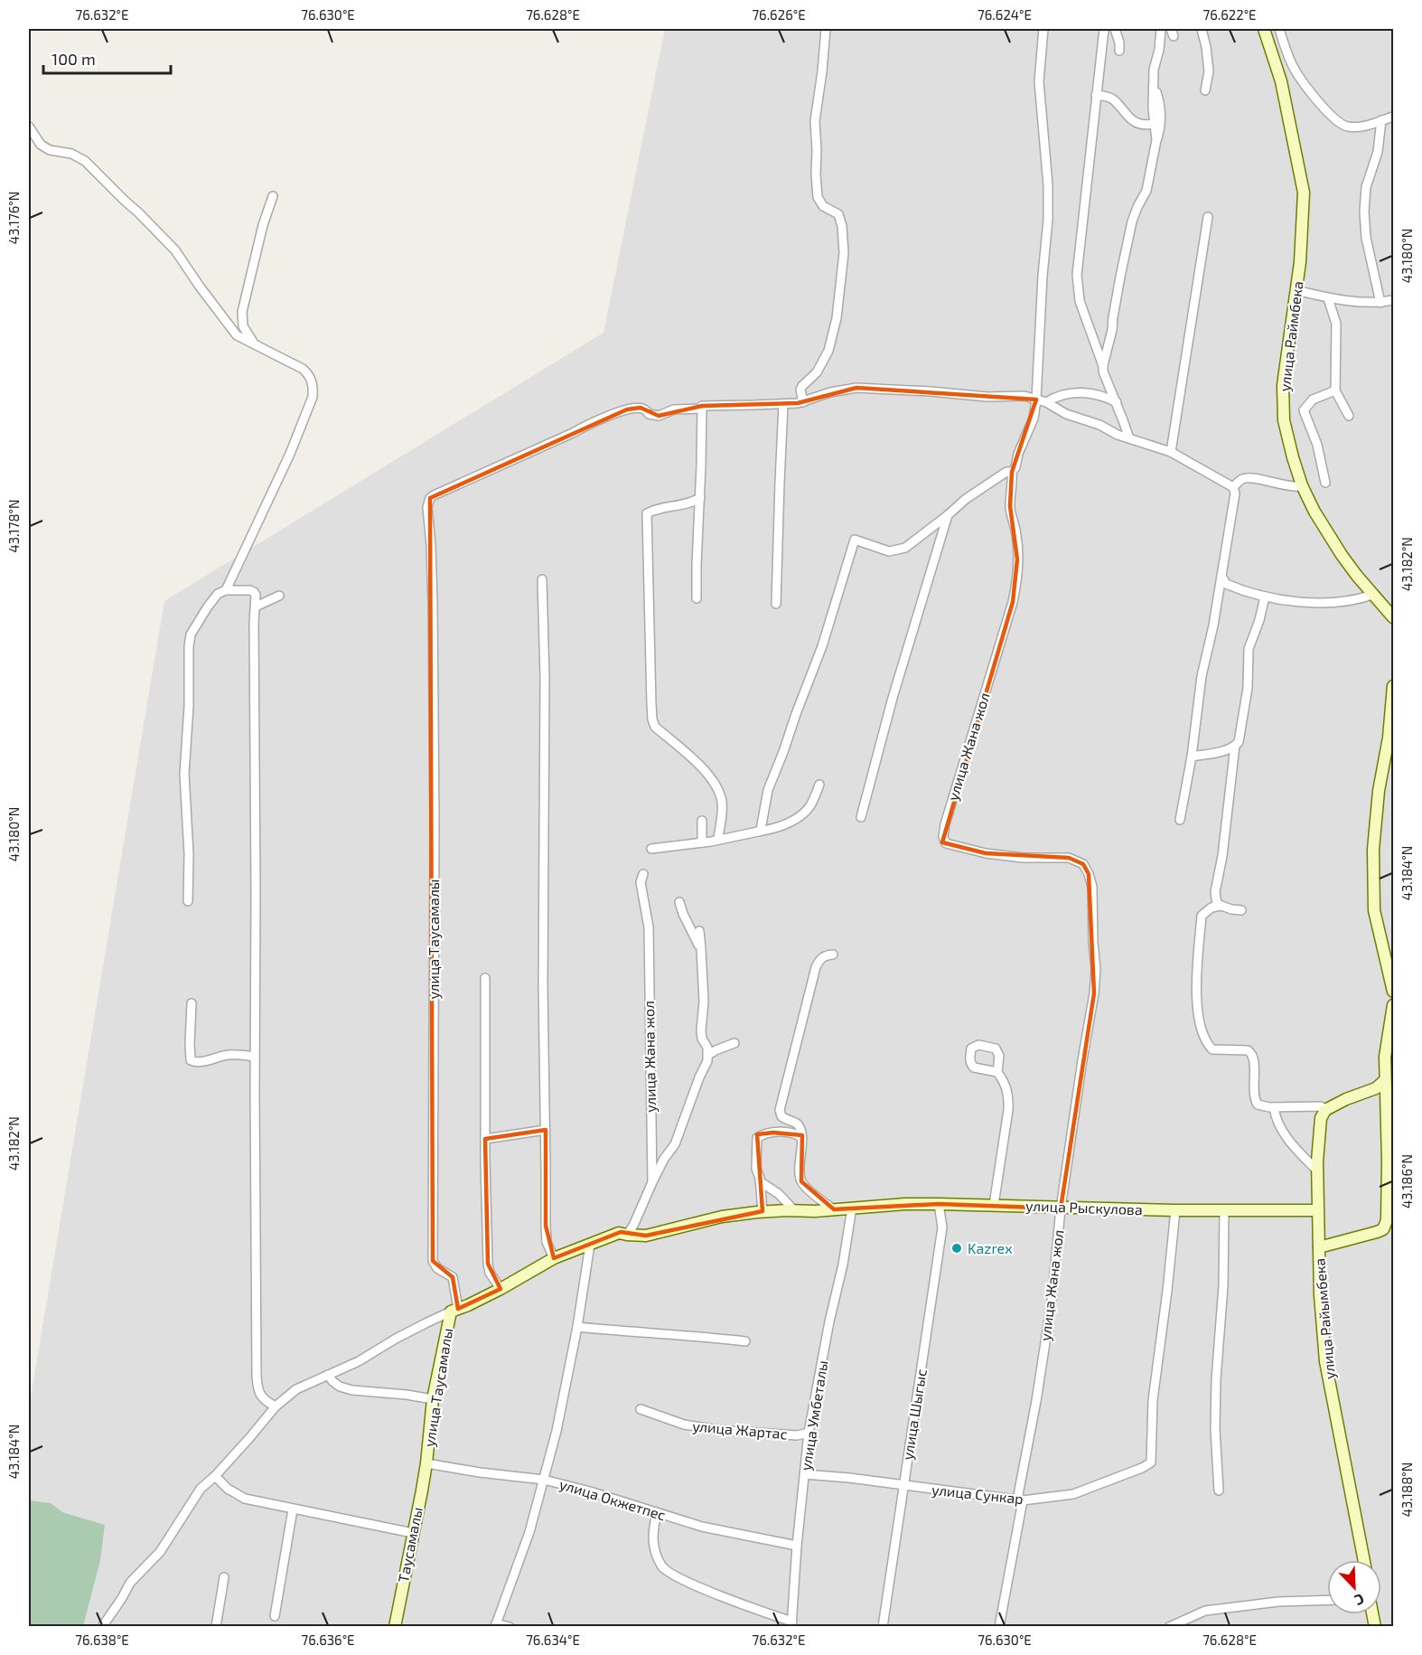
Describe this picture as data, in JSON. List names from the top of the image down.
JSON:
{
  "streets": {
    "street": [
      "улица Раймбека",
      "улица Жана жол",
      "улица Таусамалы",
      "улица Рыскулова",
      "улица Райымбека",
      "улица Шыгыс",
      "улица Умбеталы",
      "улица Жартас",
      "улица Сункар",
      "улица Окжетпес",
      "Таусамалы"
    ]
  },
  "crossings": [
    ["улица Жана жол", "улица Рыскулова"],
    ["улица Жана жол", "улица Сункар"],
    ["улица Таусамалы", "улица Рыскулова"],
    ["улица Таусамалы", "улица Окжетпес"],
    ["улица Таусамалы", "Таусамалы"],
    ["улица Рыскулова", "улица Шыгыс"],
    ["улица Рыскулова", "улица Умбеталы"],
    ["улица Рыскулова", "улица Сункар"],
    ["улица Шыгыс", "улица Сункар"],
    ["улица Умбеталы", "улица Жартас"],
    ["улица Умбеталы", "улица Сункар"],
    ["улица Умбеталы", "улица Окжетпес"],
    ["улица Окжетпес", "Таусамалы"]
  ],
  "places": ["Kazrex"],
  "scale_bar": "100 m",
  "north": "bottom right",
  "coordinates": [
    "76.632°E",
    "76.630°E",
    "76.628°E",
    "76.626°E",
    "76.624°E",
    "76.622°E",
    "43.176°N",
    "43.180°N",
    "43.178°N",
    "43.182°N",
    "43.184°N",
    "43.186°N",
    "43.188°N",
    "76.638°E",
    "76.636°E",
    "76.634°E"
  ]
}
